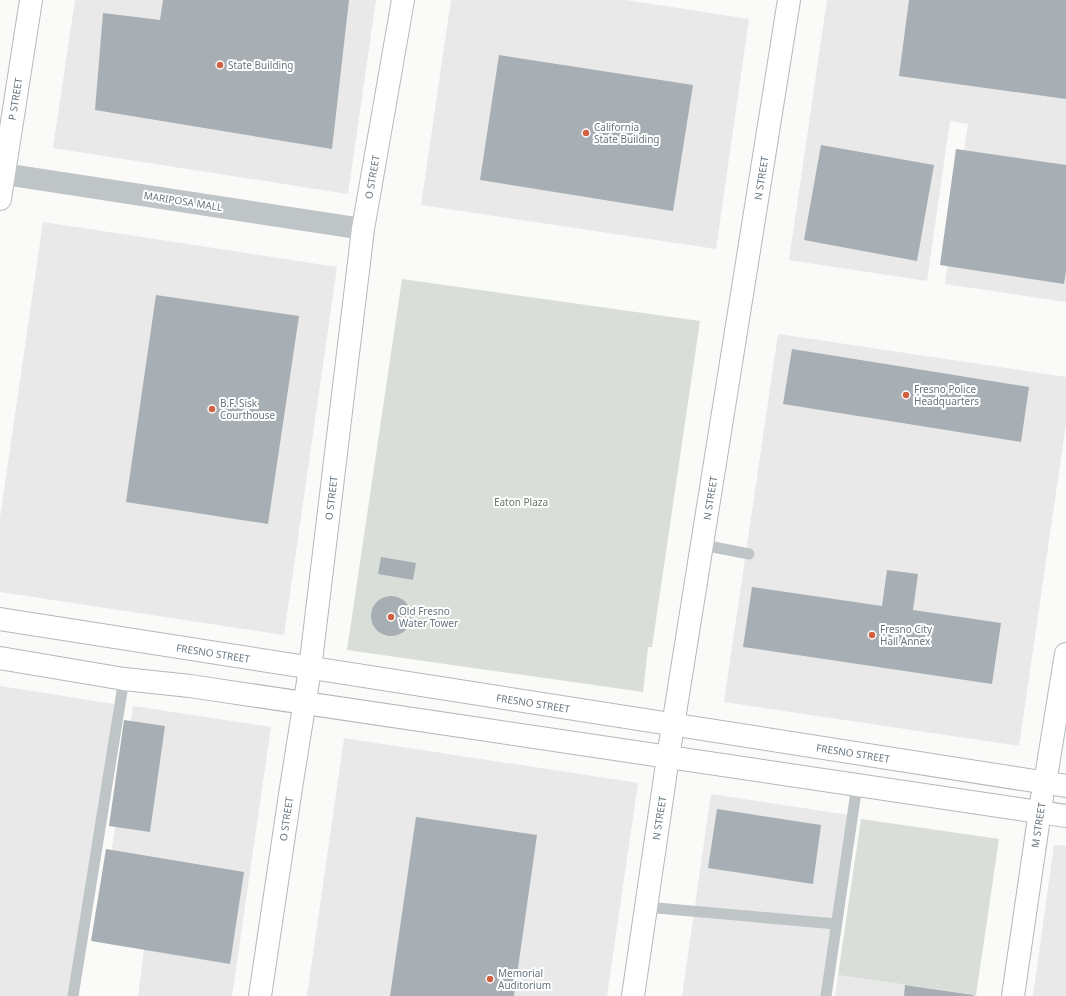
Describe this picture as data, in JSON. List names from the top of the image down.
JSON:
{
  "streets": {
    "main road": [
      "P STREET",
      "O STREET",
      "N STREET",
      "FRESNO STREET",
      "M STREET"
    ],
    "street": ["MARIPOSA MALL"]
  },
  "crossings": [
    ["P STREET", "MARIPOSA MALL"],
    ["O STREET", "MARIPOSA MALL"],
    ["O STREET", "FRESNO STREET"],
    ["N STREET", "FRESNO STREET"],
    ["FRESNO STREET", "M STREET"]
  ],
  "parks": ["Eaton Plaza"],
  "places": [
    "State Building",
    "California State Building",
    "Fresno Police Headquarters",
    "B.F. Sisk Courthouse",
    "Old Fresno Water Tower",
    "Fresno City Hall Annex",
    "Memorial Auditorium"
  ]
}
